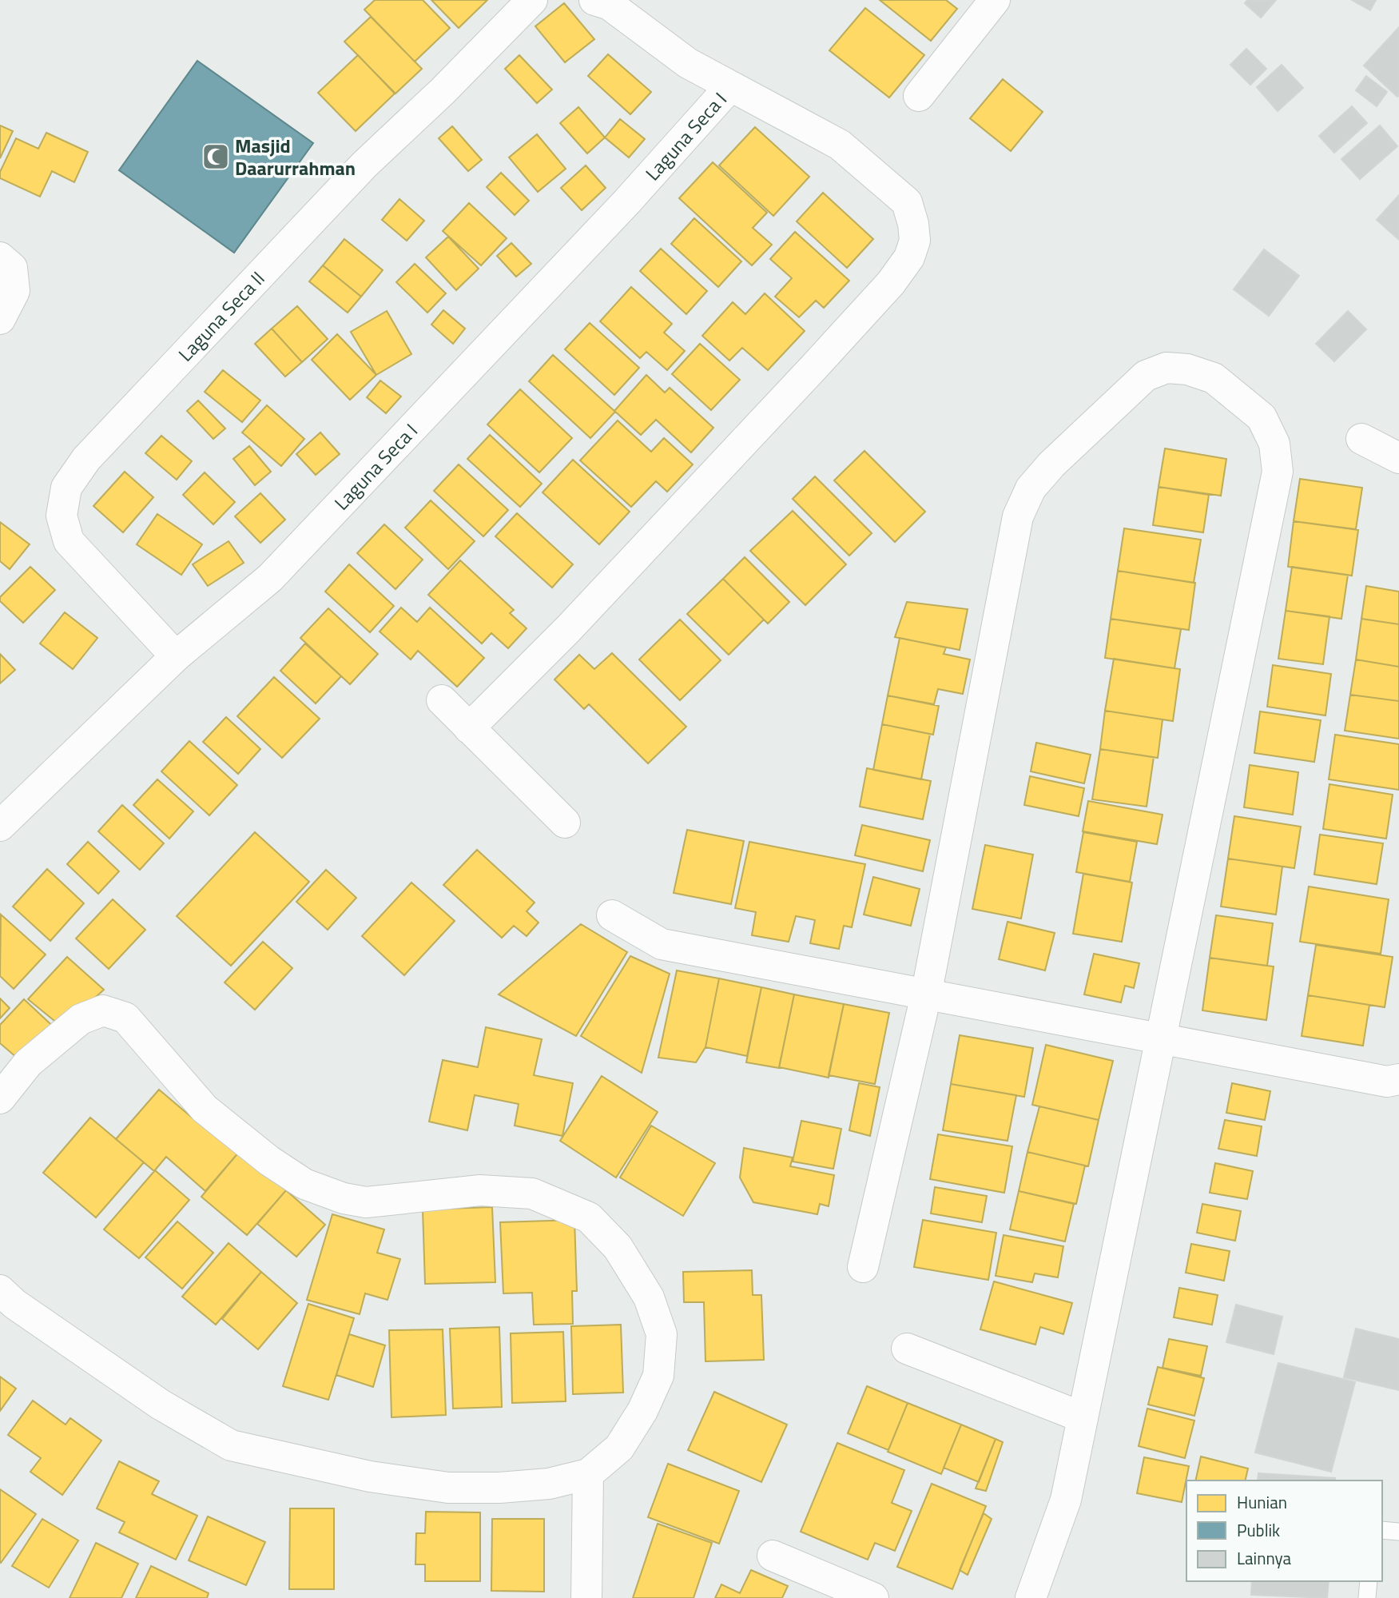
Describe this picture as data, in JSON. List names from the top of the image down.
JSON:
{
  "streets": {
    "street": ["Laguna Seca I", "Laguna Seca II"]
  },
  "crossings": [
    ["Laguna Seca I", "Laguna Seca II"]
  ],
  "places": {
    "mosque": ["Masjid Daarurrahman"]
  },
  "legend": ["Hunian", "Publik", "Lainnya"]
}
